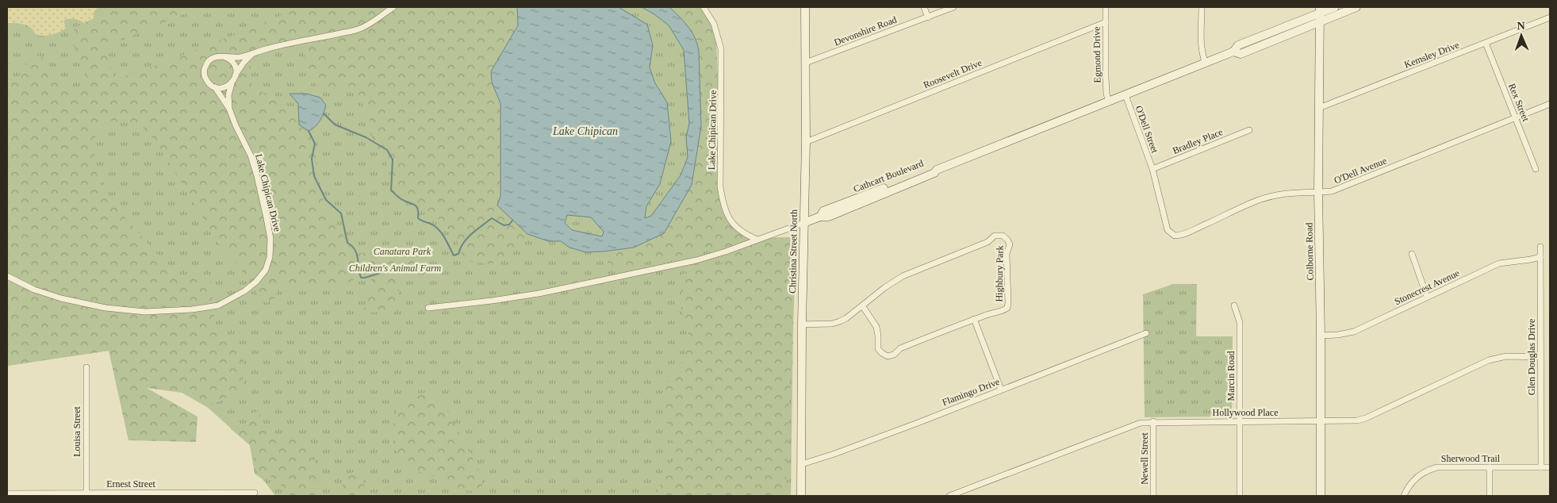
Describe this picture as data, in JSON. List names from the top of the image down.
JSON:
{
  "streets": {
    "main road": ["Cathcart Boulevard", "Christina Street North", "Colborne Road"],
    "street": [
      "Devonshire Road",
      "Egmond Drive",
      "Kemsley Drive",
      "Roosevelt Drive",
      "Rex Street",
      "O'Dell Street",
      "Lake Chipican Drive",
      "Bradley Place",
      "O'Dell Avenue",
      "Highbury Park",
      "Stonecrest Avenue",
      "Glen Douglas Drive",
      "Marcin Road",
      "Flamingo Drive",
      "Hollywood Place",
      "Louisa Street",
      "Newell Street",
      "Sherwood Trail",
      "Ernest Street"
    ]
  },
  "crossings": [
    ["Devonshire Road", "Christina Street North"],
    ["Egmond Drive", "Roosevelt Drive"],
    ["Egmond Drive", "Cathcart Boulevard"],
    ["Kemsley Drive", "Rex Street"],
    ["Kemsley Drive", "Colborne Road"],
    ["Roosevelt Drive", "Christina Street North"],
    ["Rex Street", "O'Dell Avenue"],
    ["O'Dell Street", "Bradley Place"],
    ["O'Dell Street", "O'Dell Avenue"],
    ["O'Dell Street", "Cathcart Boulevard"],
    ["Bradley Place", "O'Dell Avenue"],
    ["O'Dell Avenue", "Colborne Road"],
    ["Cathcart Boulevard", "Christina Street North"],
    ["Christina Street North", "Highbury Park"],
    ["Christina Street North", "Flamingo Drive"],
    ["Colborne Road", "Stonecrest Avenue"],
    ["Colborne Road", "Hollywood Place"],
    ["Stonecrest Avenue", "Glen Douglas Drive"],
    ["Glen Douglas Drive", "Hollywood Place"],
    ["Glen Douglas Drive", "Sherwood Trail"],
    ["Marcin Road", "Hollywood Place"],
    ["Hollywood Place", "Newell Street"],
    ["Louisa Street", "Ernest Street"]
  ],
  "water": ["Lake Chipican"],
  "parks": ["Canatara Park", "Children's Animal Farm"],
  "north": "top"
}
